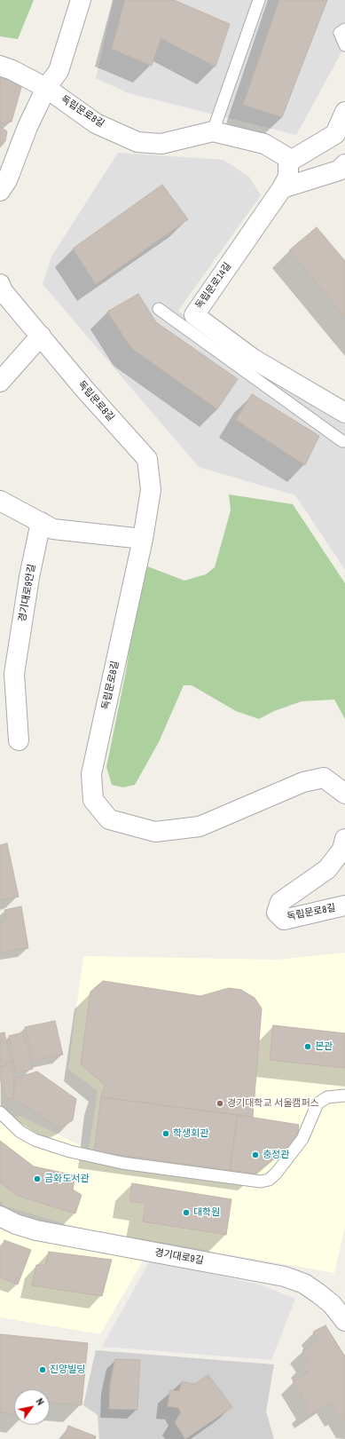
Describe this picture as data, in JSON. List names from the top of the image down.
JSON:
{
  "streets": {
    "street": [
      "독립문로8길",
      "독립문로14길",
      "경기대로9안길",
      "경기대로9길"
    ]
  },
  "crossings": [
    ["독립문로8길", "독립문로14길"]
  ],
  "places": [
    "본관",
    "경기대학교 서울캠퍼스",
    "학생회관",
    "충정관",
    "금화도서관",
    "대학원",
    "진양빌딩"
  ],
  "north": "top right"
}
